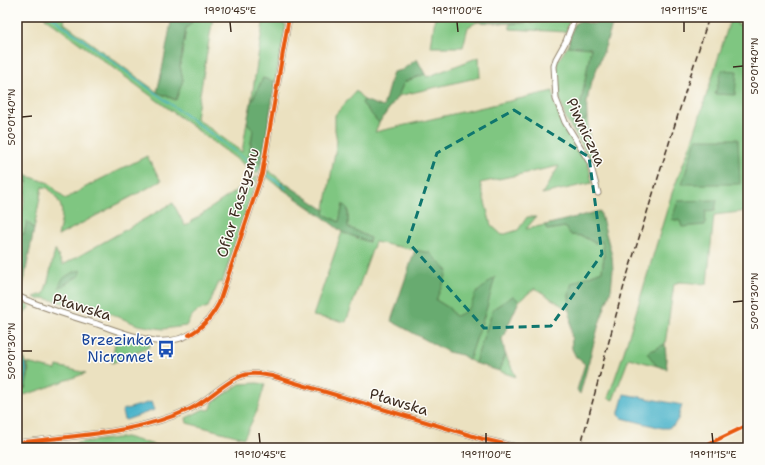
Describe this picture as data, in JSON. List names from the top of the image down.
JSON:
{
  "streets": {
    "street": ["Piwniczna", "Ofiar Faszyzmu", "Pławska"]
  },
  "crossings": [
    ["Ofiar Faszyzmu", "Pławska"]
  ],
  "places": {
    "bus stop": ["Brzezinka Nicromet"]
  },
  "coordinates": [
    "19°10'45\"E",
    "19°11'00\"E",
    "19°11'15\"E",
    "50°01'40\"N",
    "50°01'30\"N"
  ]
}
